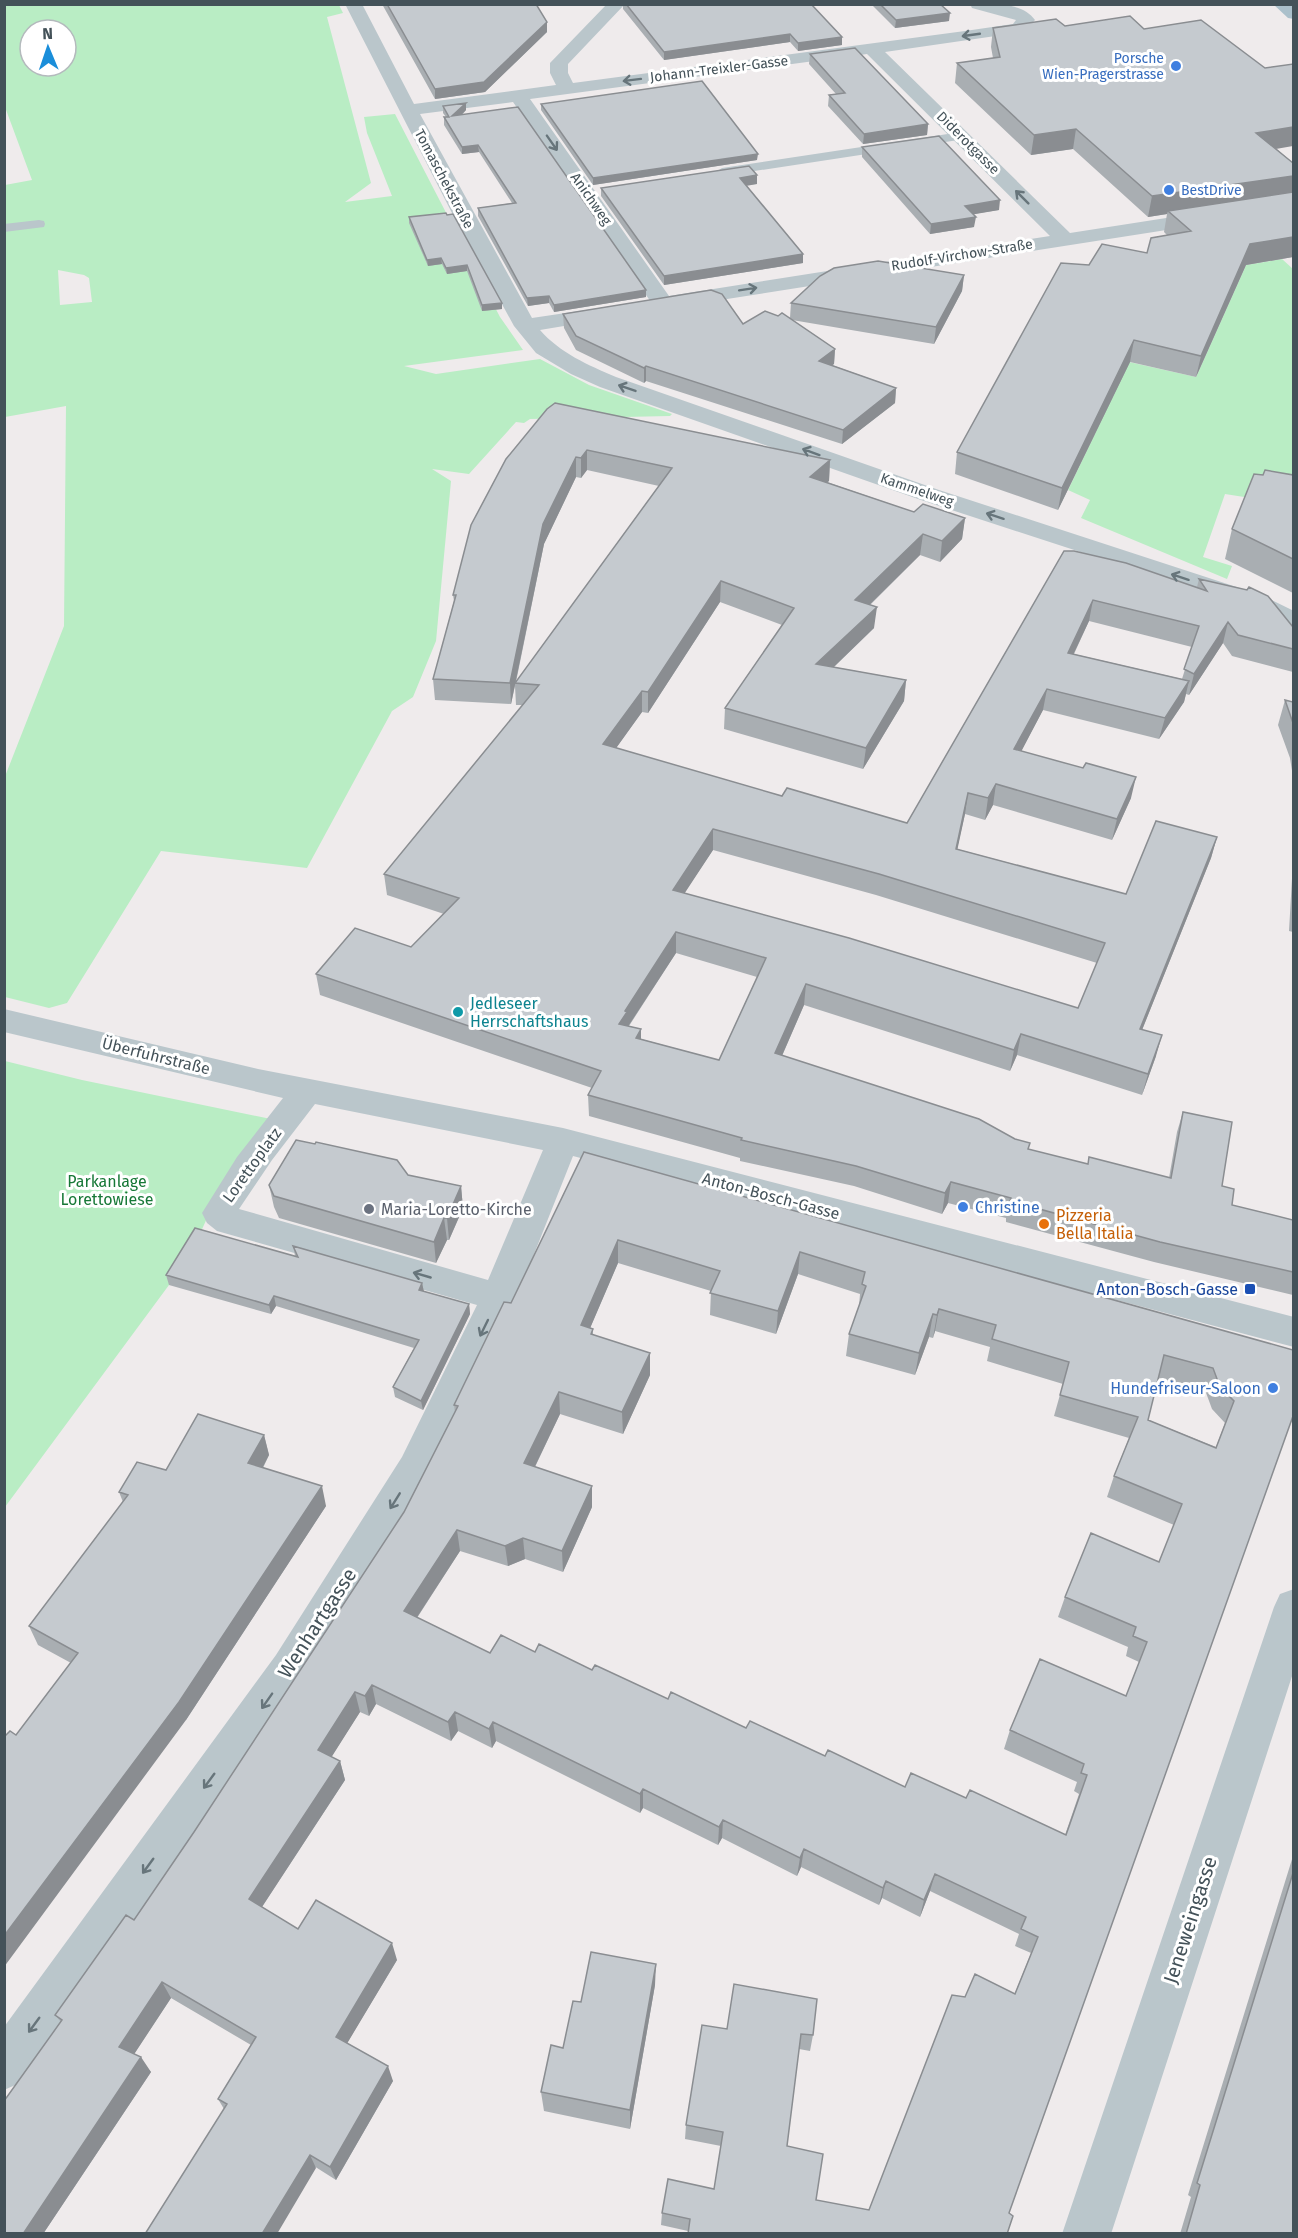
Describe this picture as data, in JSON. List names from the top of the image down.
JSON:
{
  "streets": {
    "street": [
      "Johann-Treixler-Gasse",
      "Diderotgasse",
      "Tomaschekstraße",
      "Anichweg",
      "Rudolf-Virchow-Straße",
      "Kammelweg",
      "Überfuhrstraße",
      "Lorettoplatz",
      "Anton-Bosch-Gasse",
      "Wenhartgasse",
      "Jeneweingasse"
    ]
  },
  "crossings": [
    ["Johann-Treixler-Gasse", "Diderotgasse"],
    ["Johann-Treixler-Gasse", "Tomaschekstraße"],
    ["Johann-Treixler-Gasse", "Anichweg"],
    ["Diderotgasse", "Rudolf-Virchow-Straße"],
    ["Tomaschekstraße", "Rudolf-Virchow-Straße"],
    ["Tomaschekstraße", "Kammelweg"],
    ["Anichweg", "Rudolf-Virchow-Straße"],
    ["Überfuhrstraße", "Lorettoplatz"],
    ["Lorettoplatz", "Wenhartgasse"],
    ["Anton-Bosch-Gasse", "Wenhartgasse"]
  ],
  "one_way": [
    "Johann-Treixler-Gasse",
    "Diderotgasse",
    "Anichweg",
    "Rudolf-Virchow-Straße",
    "Kammelweg",
    "Wenhartgasse"
  ],
  "parks": ["Parkanlage Lorettowiese"],
  "places": {
    "other": [
      "Porsche Wien-Pragerstrasse",
      "BestDrive",
      "Jedleseer Herrschaftshaus",
      "Christine",
      "Maria-Loretto-Kirche",
      "Pizzeria Bella Italia",
      "Hundefriseur-Saloon"
    ],
    "transit": ["Anton-Bosch-Gasse"]
  },
  "north": "top"
}
